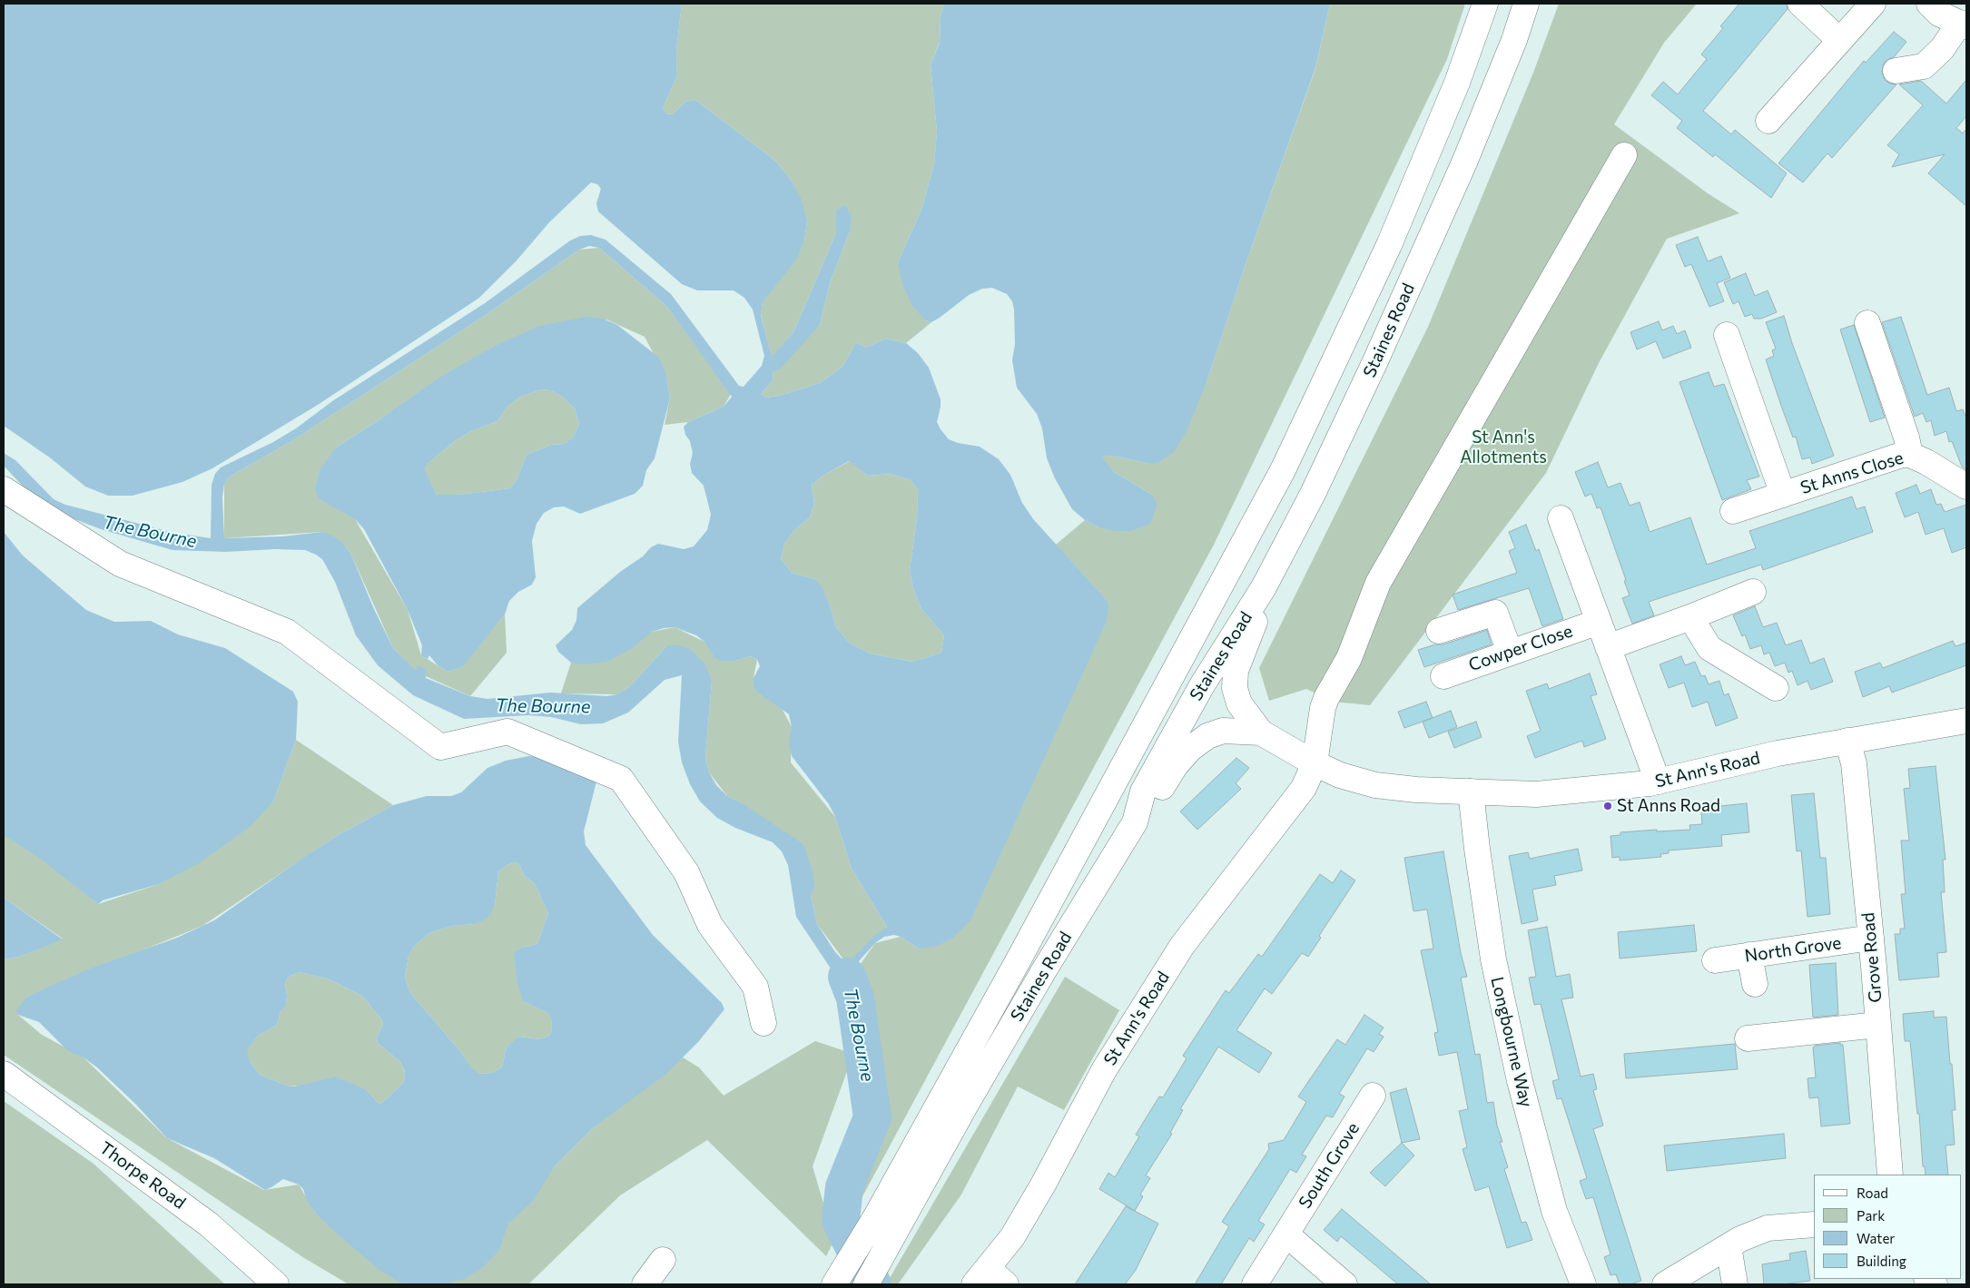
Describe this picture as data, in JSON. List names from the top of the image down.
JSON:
{
  "streets": {
    "main road": [
      "Staines Road",
      "St Anns Close",
      "Cowper Close",
      "St Ann's Road",
      "North Grove",
      "Grove Road",
      "Longbourne Way",
      "South Grove",
      "Thorpe Road"
    ]
  },
  "crossings": [
    ["Staines Road", "St Ann's Road"],
    ["St Ann's Road", "Grove Road"],
    ["St Ann's Road", "Longbourne Way"],
    ["North Grove", "Grove Road"]
  ],
  "water": ["The Bourne"],
  "parks": ["St Ann's Allotments"],
  "places": ["St Anns Road"],
  "legend": [
    "Road",
    "Park",
    "Water",
    "Building"
  ]
}
